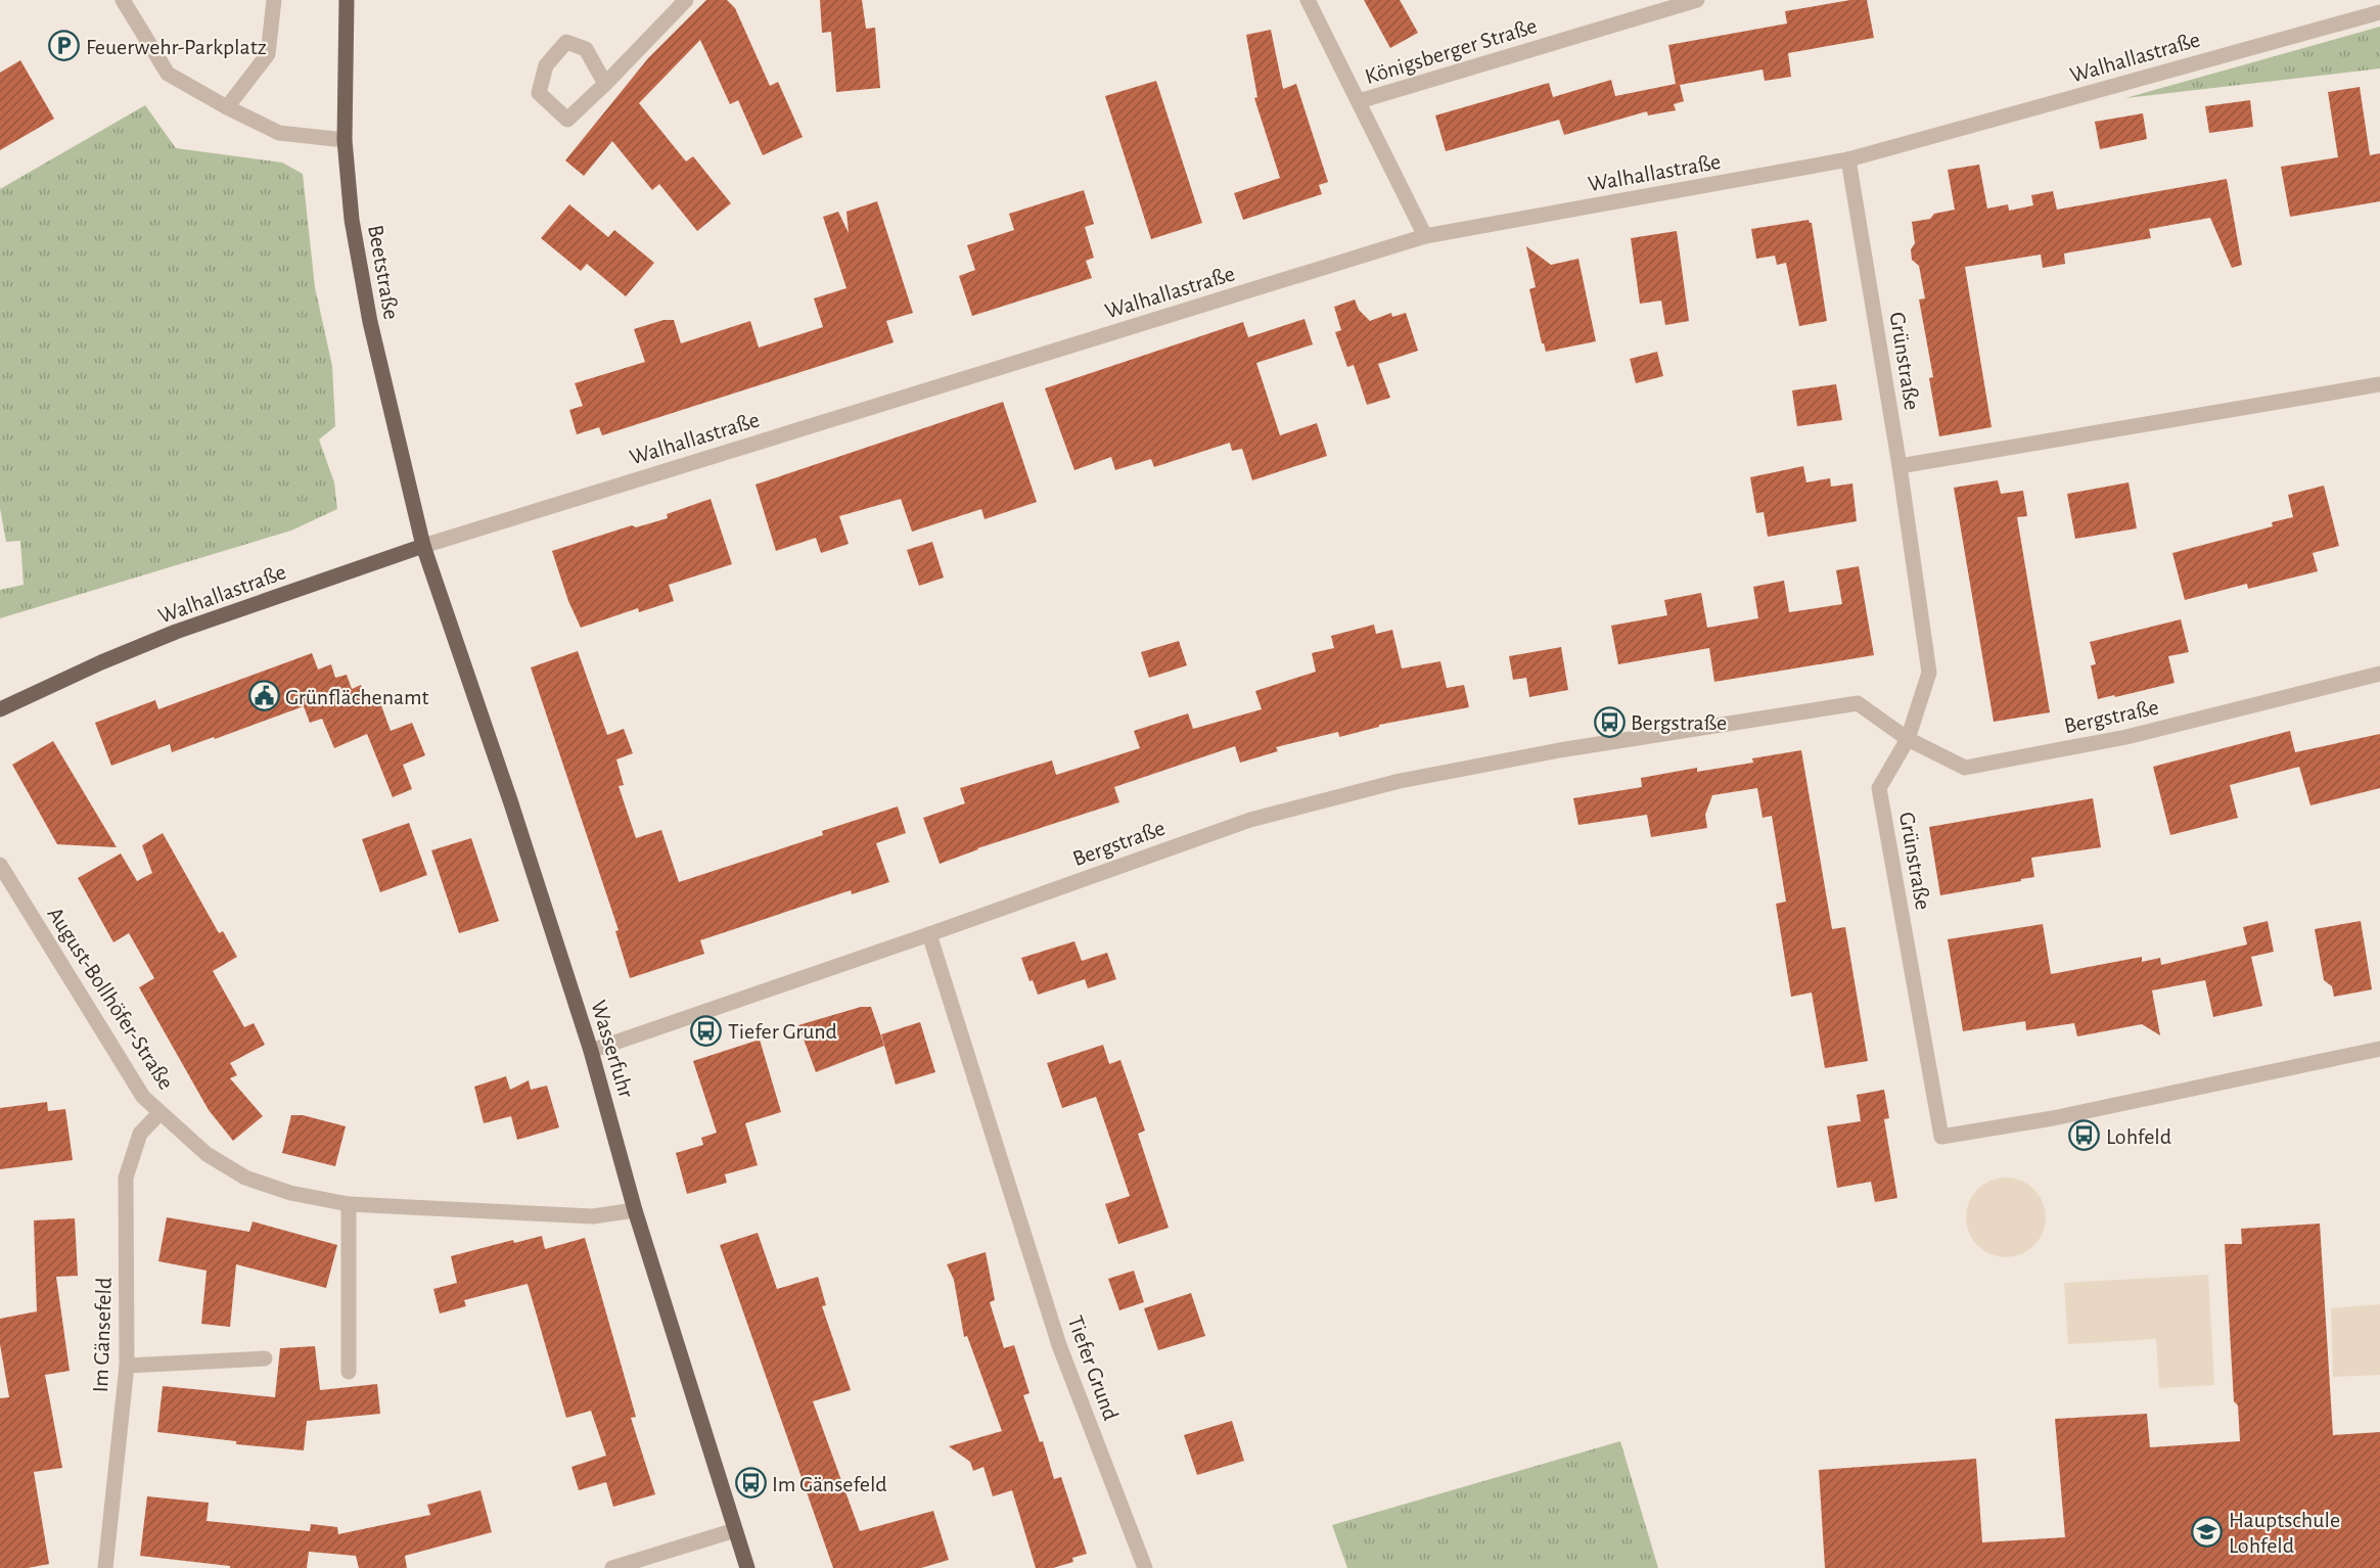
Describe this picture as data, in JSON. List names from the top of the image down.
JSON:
{
  "streets": {
    "main road": ["Walhallastraße", "Beetstraße", "Wasserfuhr"],
    "street": [
      "Königsberger Straße",
      "Grünstraße",
      "Bergstraße",
      "August-Bollhöfer-Straße",
      "Im Gänsefeld",
      "Tiefer Grund"
    ]
  },
  "crossings": [
    ["Walhallastraße", "Beetstraße"],
    ["Walhallastraße", "Grünstraße"],
    ["Walhallastraße", "Wasserfuhr"],
    ["Beetstraße", "Wasserfuhr"],
    ["Grünstraße", "Bergstraße"],
    ["Bergstraße", "Wasserfuhr"],
    ["Bergstraße", "Tiefer Grund"],
    ["August-Bollhöfer-Straße", "Wasserfuhr"],
    ["August-Bollhöfer-Straße", "Im Gänsefeld"]
  ],
  "places": {
    "parking": ["Feuerwehr-Parkplatz"],
    "public building": ["Grünflächenamt"],
    "bus stop": [
      "Bergstraße",
      "Tiefer Grund",
      "Lohfeld",
      "Im Gänsefeld"
    ],
    "school or university": ["Hauptschule Lohfeld"]
  }
}
